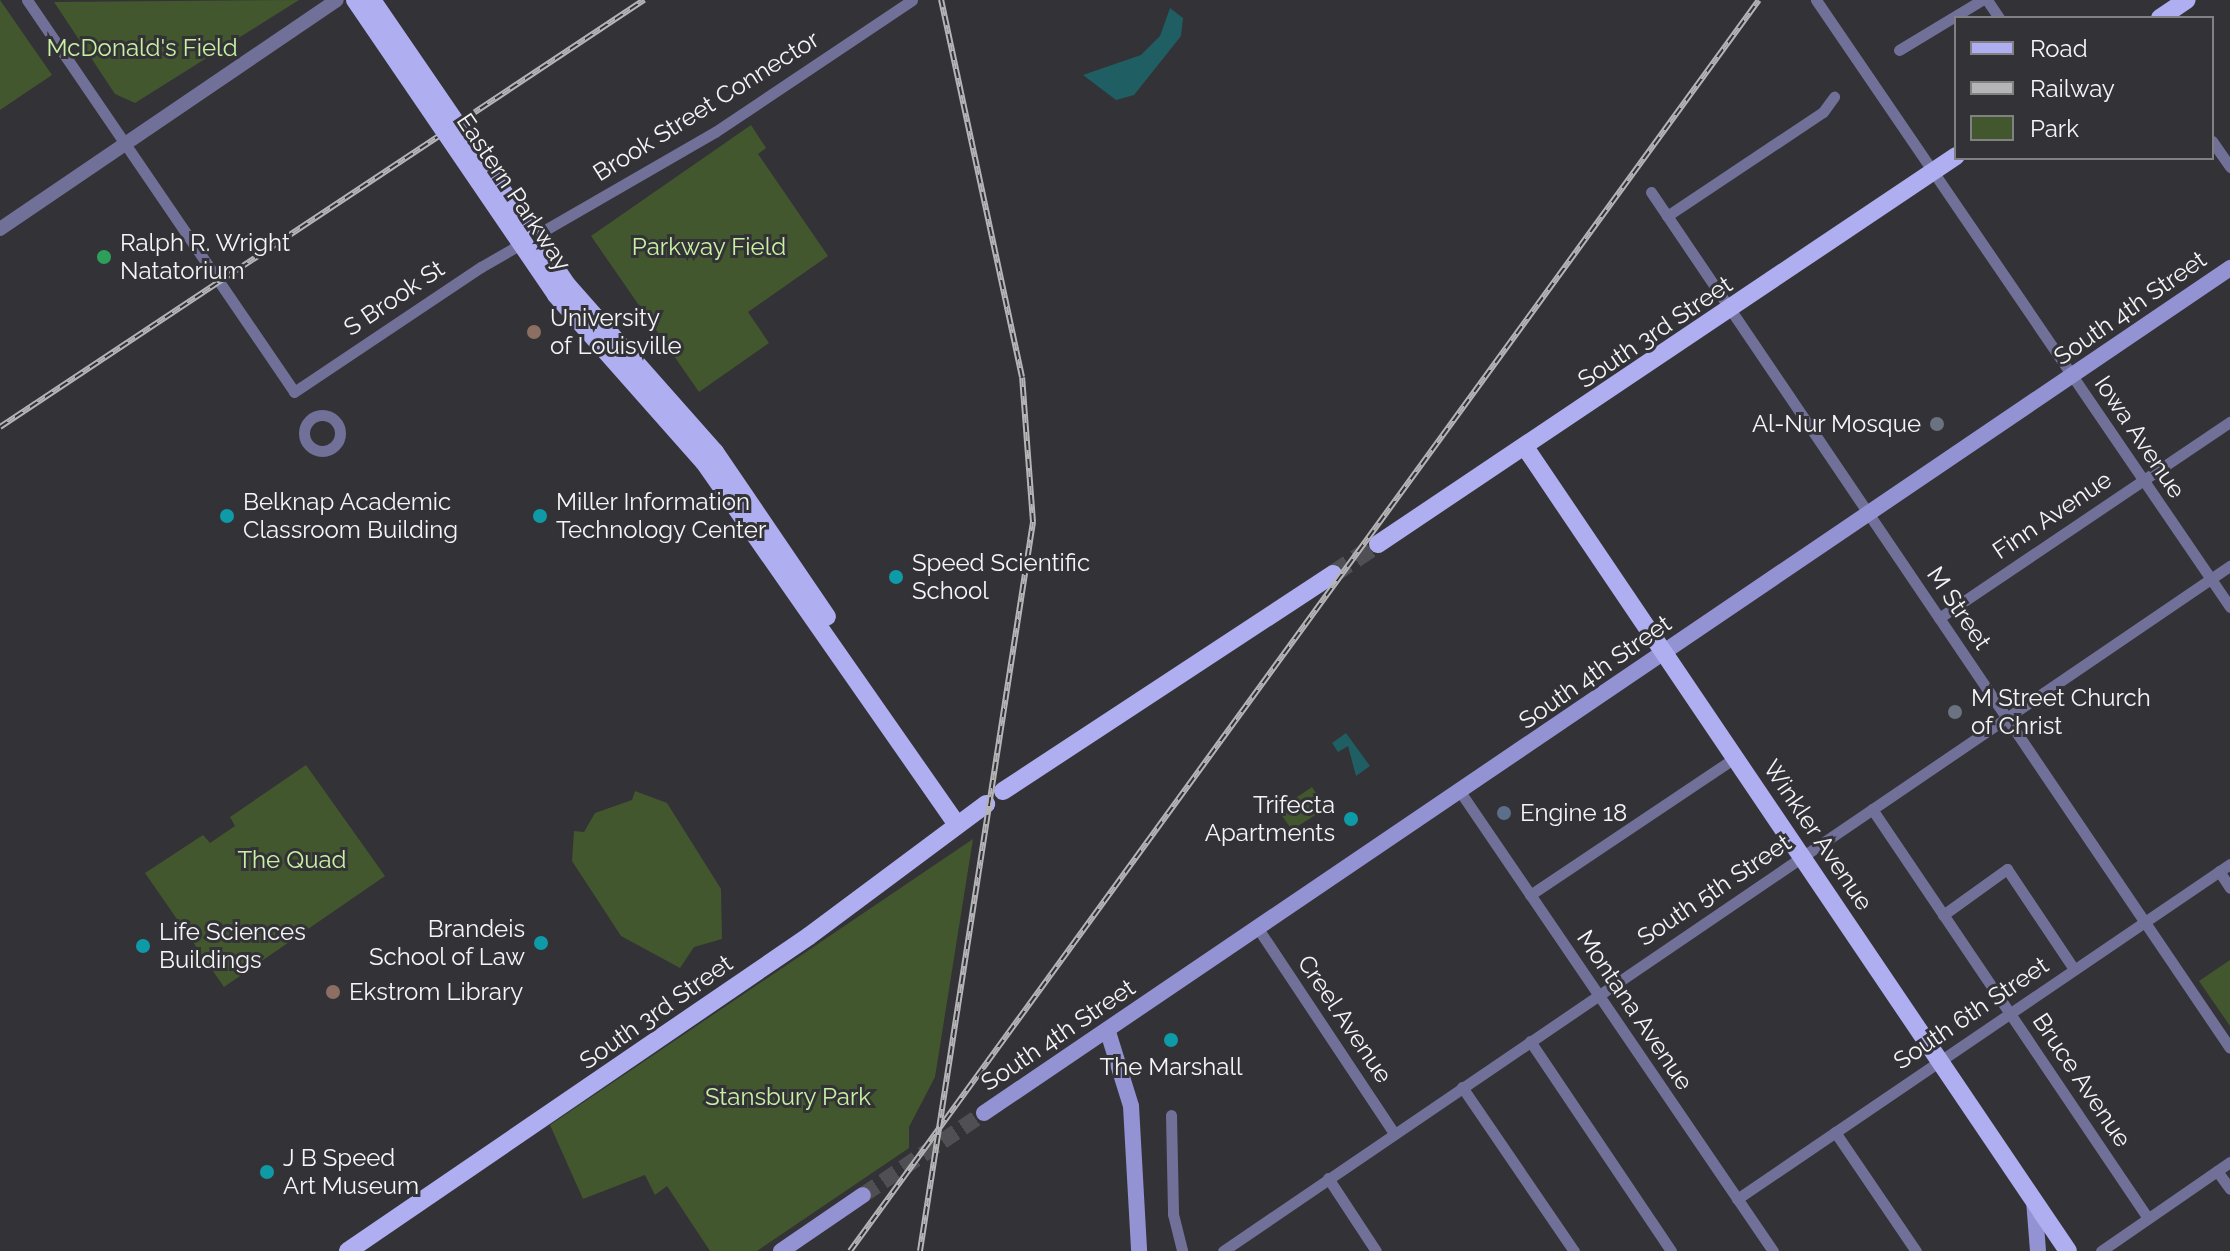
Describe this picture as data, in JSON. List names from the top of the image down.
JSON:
{
  "streets": {
    "main road": [
      "Eastern Parkway",
      "South 4th Street",
      "South 3rd Street",
      "Winkler Avenue"
    ],
    "street": [
      "Brook Street Connector",
      "S Brook St",
      "Iowa Avenue",
      "Finn Avenue",
      "M Street",
      "South 5th Street",
      "Montana Avenue",
      "South 6th Street",
      "Creel Avenue",
      "Bruce Avenue"
    ]
  },
  "crossings": [
    ["Brook Street Connector", "S Brook St"],
    ["Eastern Parkway", "South 3rd Street"],
    ["South 4th Street", "Iowa Avenue"],
    ["South 4th Street", "M Street"],
    ["South 4th Street", "Winkler Avenue"],
    ["South 4th Street", "Montana Avenue"],
    ["South 4th Street", "Creel Avenue"],
    ["South 3rd Street", "Iowa Avenue"],
    ["South 3rd Street", "M Street"],
    ["South 3rd Street", "Winkler Avenue"],
    ["Iowa Avenue", "Finn Avenue"],
    ["Iowa Avenue", "South 5th Street"],
    ["Finn Avenue", "M Street"],
    ["M Street", "South 5th Street"],
    ["M Street", "South 6th Street"],
    ["Winkler Avenue", "South 5th Street"],
    ["Winkler Avenue", "South 6th Street"],
    ["South 5th Street", "Montana Avenue"],
    ["South 5th Street", "Creel Avenue"],
    ["South 5th Street", "Bruce Avenue"],
    ["Montana Avenue", "South 6th Street"],
    ["South 6th Street", "Bruce Avenue"]
  ],
  "parks": [
    "McDonald's Field",
    "Parkway Field",
    "The Quad",
    "Stansbury Park"
  ],
  "places": [
    "Ralph R. Wright Natatorium",
    "University of Louisville",
    "Al-Nur Mosque",
    "Belknap Academic Classroom Building",
    "Miller Information Technology Center",
    "Speed Scientific School",
    "M Street Church of Christ",
    "Engine 18",
    "Trifecta Apartments",
    "Brandeis School of Law",
    "Life Sciences Buildings",
    "Ekstrom Library",
    "The Marshall",
    "J B Speed Art Museum"
  ],
  "legend": ["Road", "Railway", "Park"]
}
